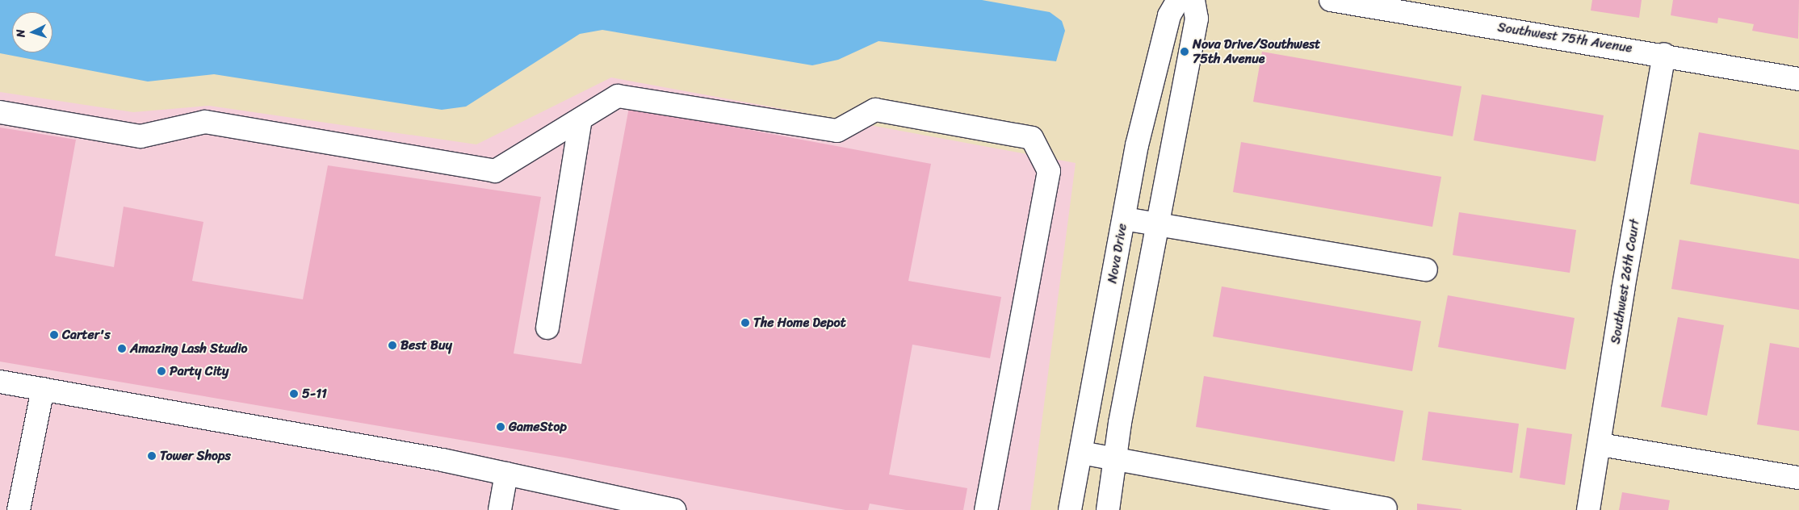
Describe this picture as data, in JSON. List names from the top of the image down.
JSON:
{
  "streets": {
    "street": ["Southwest 75th Avenue", "Nova Drive", "Southwest 26th Court"]
  },
  "crossings": [
    ["Southwest 75th Avenue", "Southwest 26th Court"]
  ],
  "places": [
    "Nova Drive/Southwest 75th Avenue",
    "The Home Depot",
    "Carter's",
    "Best Buy",
    "Amazing Lash Studio",
    "Party City",
    "5-11",
    "GameStop",
    "Tower Shops"
  ],
  "north": "left"
}
